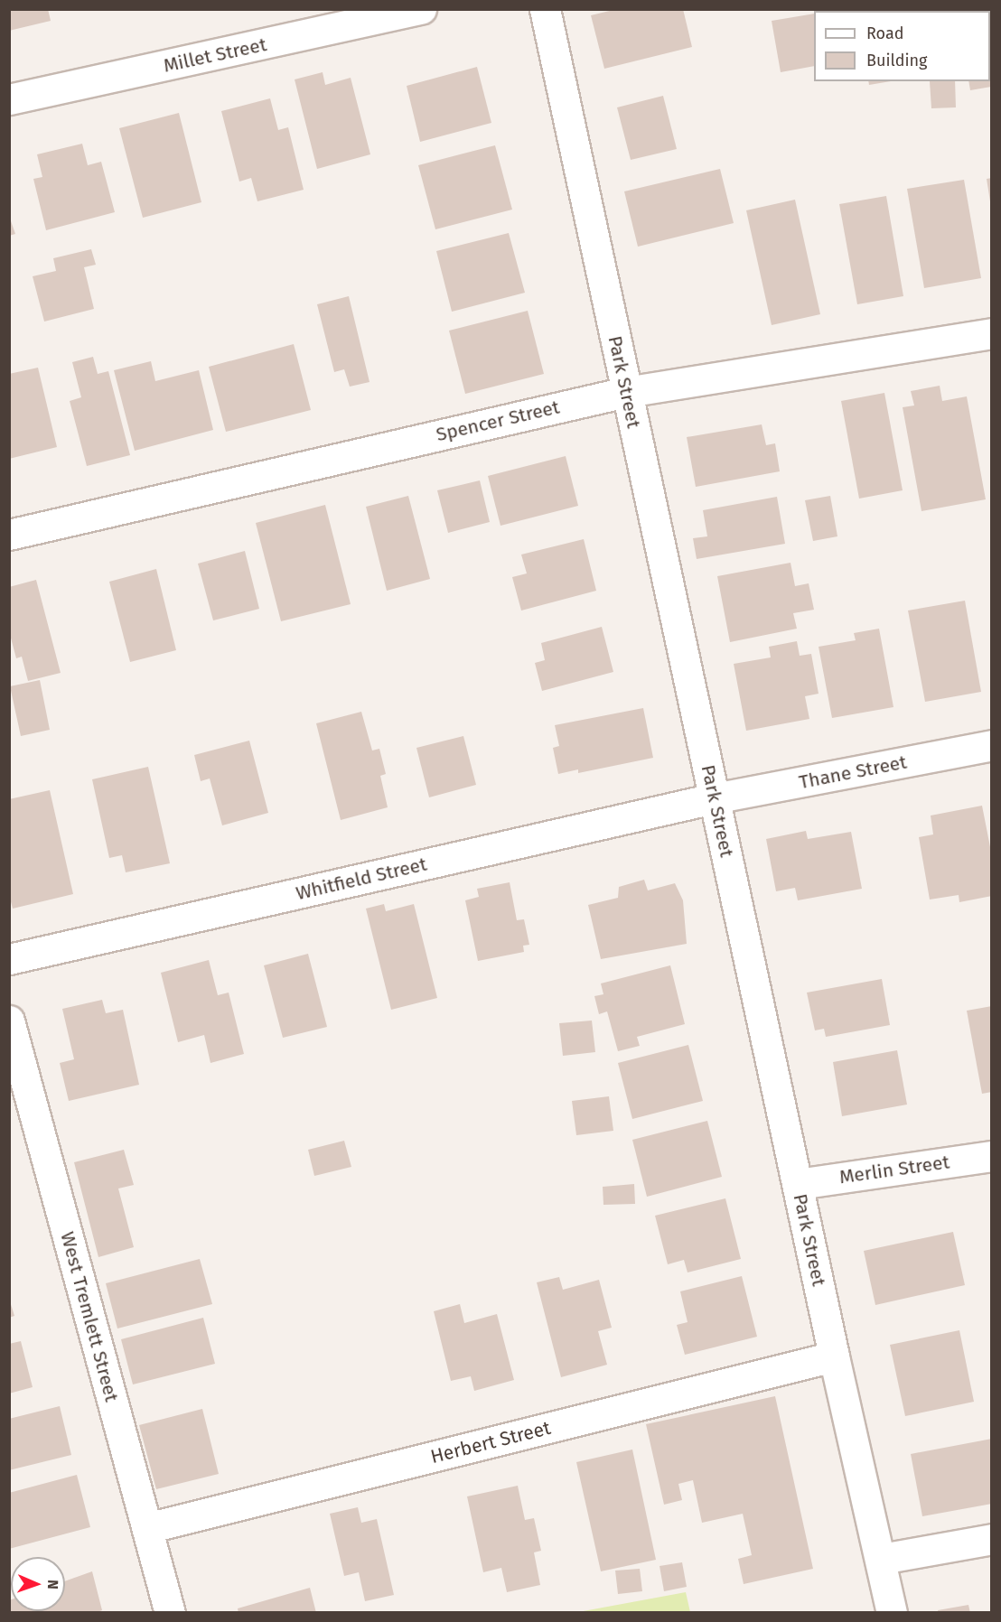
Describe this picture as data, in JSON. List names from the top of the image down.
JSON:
{
  "streets": {
    "street": [
      "Millet Street",
      "Park Street",
      "Spencer Street",
      "Thane Street",
      "Whitfield Street",
      "Merlin Street",
      "West Tremlett Street",
      "Herbert Street"
    ]
  },
  "crossings": [
    ["Park Street", "Spencer Street"],
    ["Park Street", "Thane Street"],
    ["Park Street", "Whitfield Street"],
    ["Park Street", "Merlin Street"],
    ["Park Street", "Herbert Street"],
    ["Thane Street", "Whitfield Street"],
    ["West Tremlett Street", "Herbert Street"]
  ],
  "legend": ["Road", "Building"],
  "north": "right"
}
